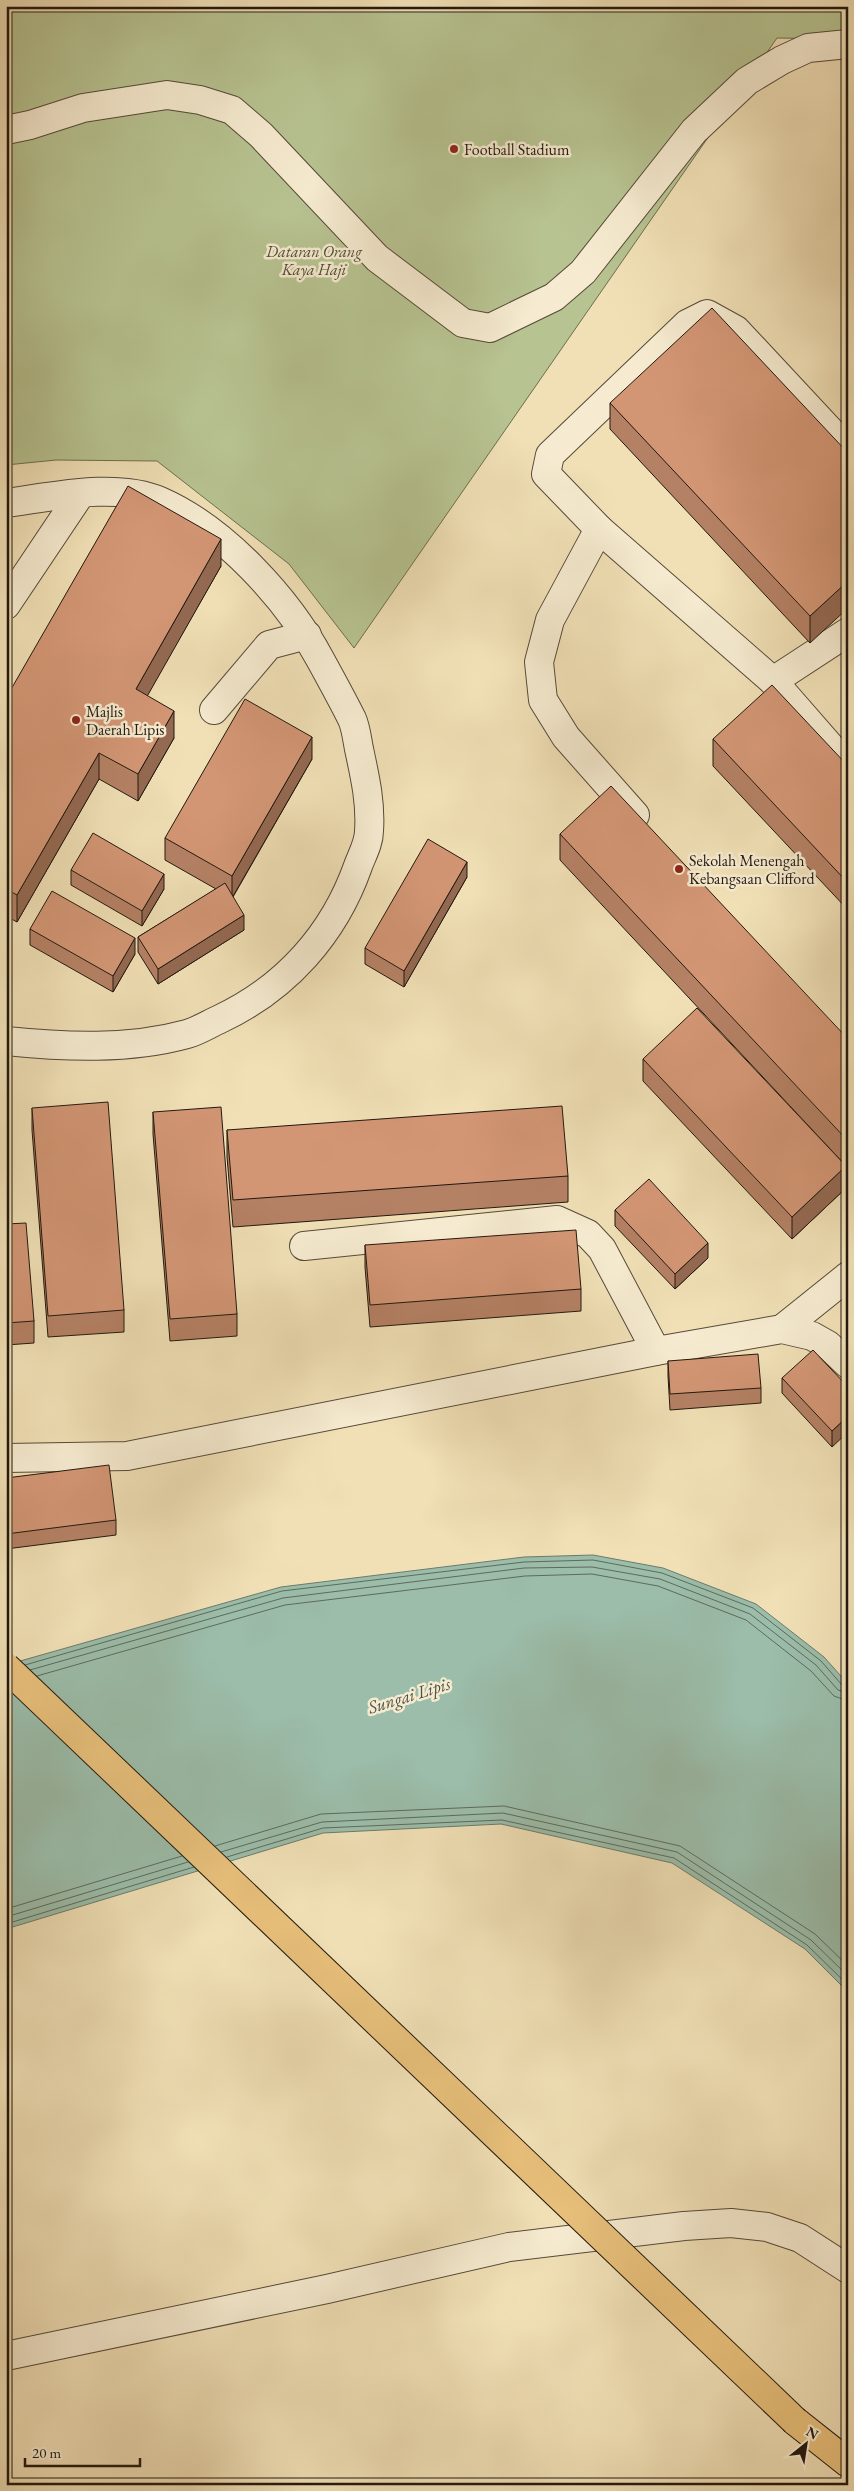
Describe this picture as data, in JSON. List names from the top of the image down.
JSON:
{
  "water": ["Sungai Lipis"],
  "parks": ["Dataran Orang Kaya Haji"],
  "places": ["Football Stadium", "Majlis Daerah Lipis", "Sekolah Menengah Kebangsaan Clifford"],
  "scale_bar": "20 m",
  "north": "top right"
}
